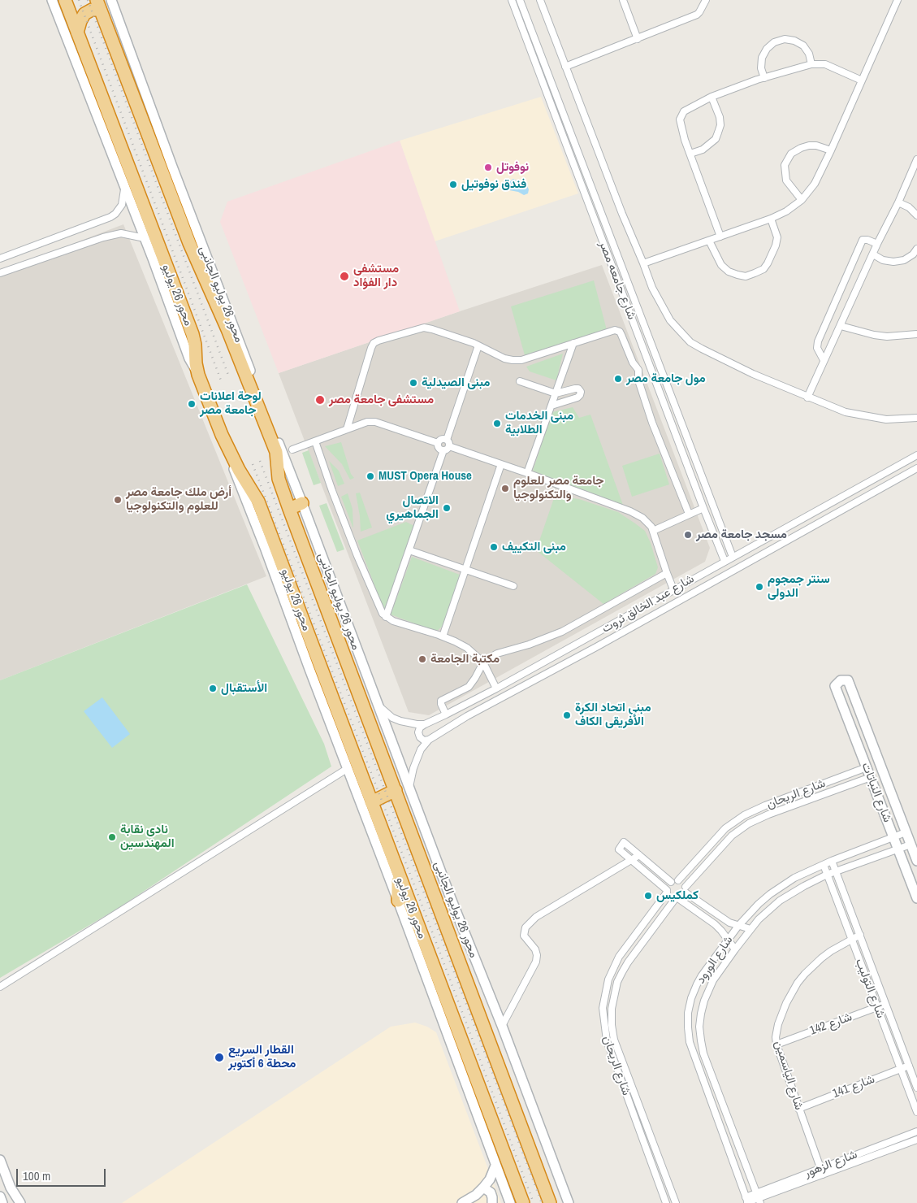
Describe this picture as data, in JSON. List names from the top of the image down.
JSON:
{
  "streets": {
    "highway": ["محور 26 يوليو"],
    "main road": ["محور 26 يوليو الجانبى", "شارع النباتات"],
    "street": [
      "شارع جامعه مصر",
      "شارع عبد الخالق ثروت",
      "شارع الريحان",
      "شارع الورود",
      "شارع التوليب",
      "شارع 142",
      "شارع الياسمين",
      "شارع 141",
      "شارع الزهور"
    ]
  },
  "crossings": [
    ["شارع جامعه مصر", "شارع عبد الخالق ثروت"],
    ["محور 26 يوليو الجانبى", "شارع عبد الخالق ثروت"],
    ["شارع النباتات", "شارع الريحان"],
    ["شارع النباتات", "شارع الورود"],
    ["شارع الورود", "شارع التوليب"],
    ["شارع الورود", "شارع الزهور"],
    ["شارع التوليب", "شارع 142"],
    ["شارع التوليب", "شارع الياسمين"],
    ["شارع التوليب", "شارع 141"],
    ["شارع 142", "شارع الياسمين"],
    ["شارع الياسمين", "شارع 141"],
    ["شارع الياسمين", "شارع الزهور"]
  ],
  "places": [
    "نوفوتل",
    "فندق نوفوتيل",
    "مستشفى دار الفؤاد",
    "مول جامعة مصر",
    "مبنى الصيدلية",
    "مستشفى جامعة مصر",
    "لوحة اعلانات جامعة مصر",
    "مبنى الخدمات الطلابية",
    "MUST Opera House",
    "جامعة مصر للعلوم والتكنولوجيا",
    "أرض ملك جامعة مصر للعلوم والتكنولوجيا",
    "الاتصال الجماهيري",
    "مسجد جامعة مصر",
    "مبنى التكييف",
    "سنتر جمجوم الدولى",
    "مكتبة الجامعة",
    "الأستقبال",
    "مبنى اتحاد الكرة الأفريقى الكاف",
    "نادى نقابة المهندسين",
    "كملكيس",
    "القطار السريع محطة 6 أكتوبر"
  ],
  "scale_bar": "100 m"
}
